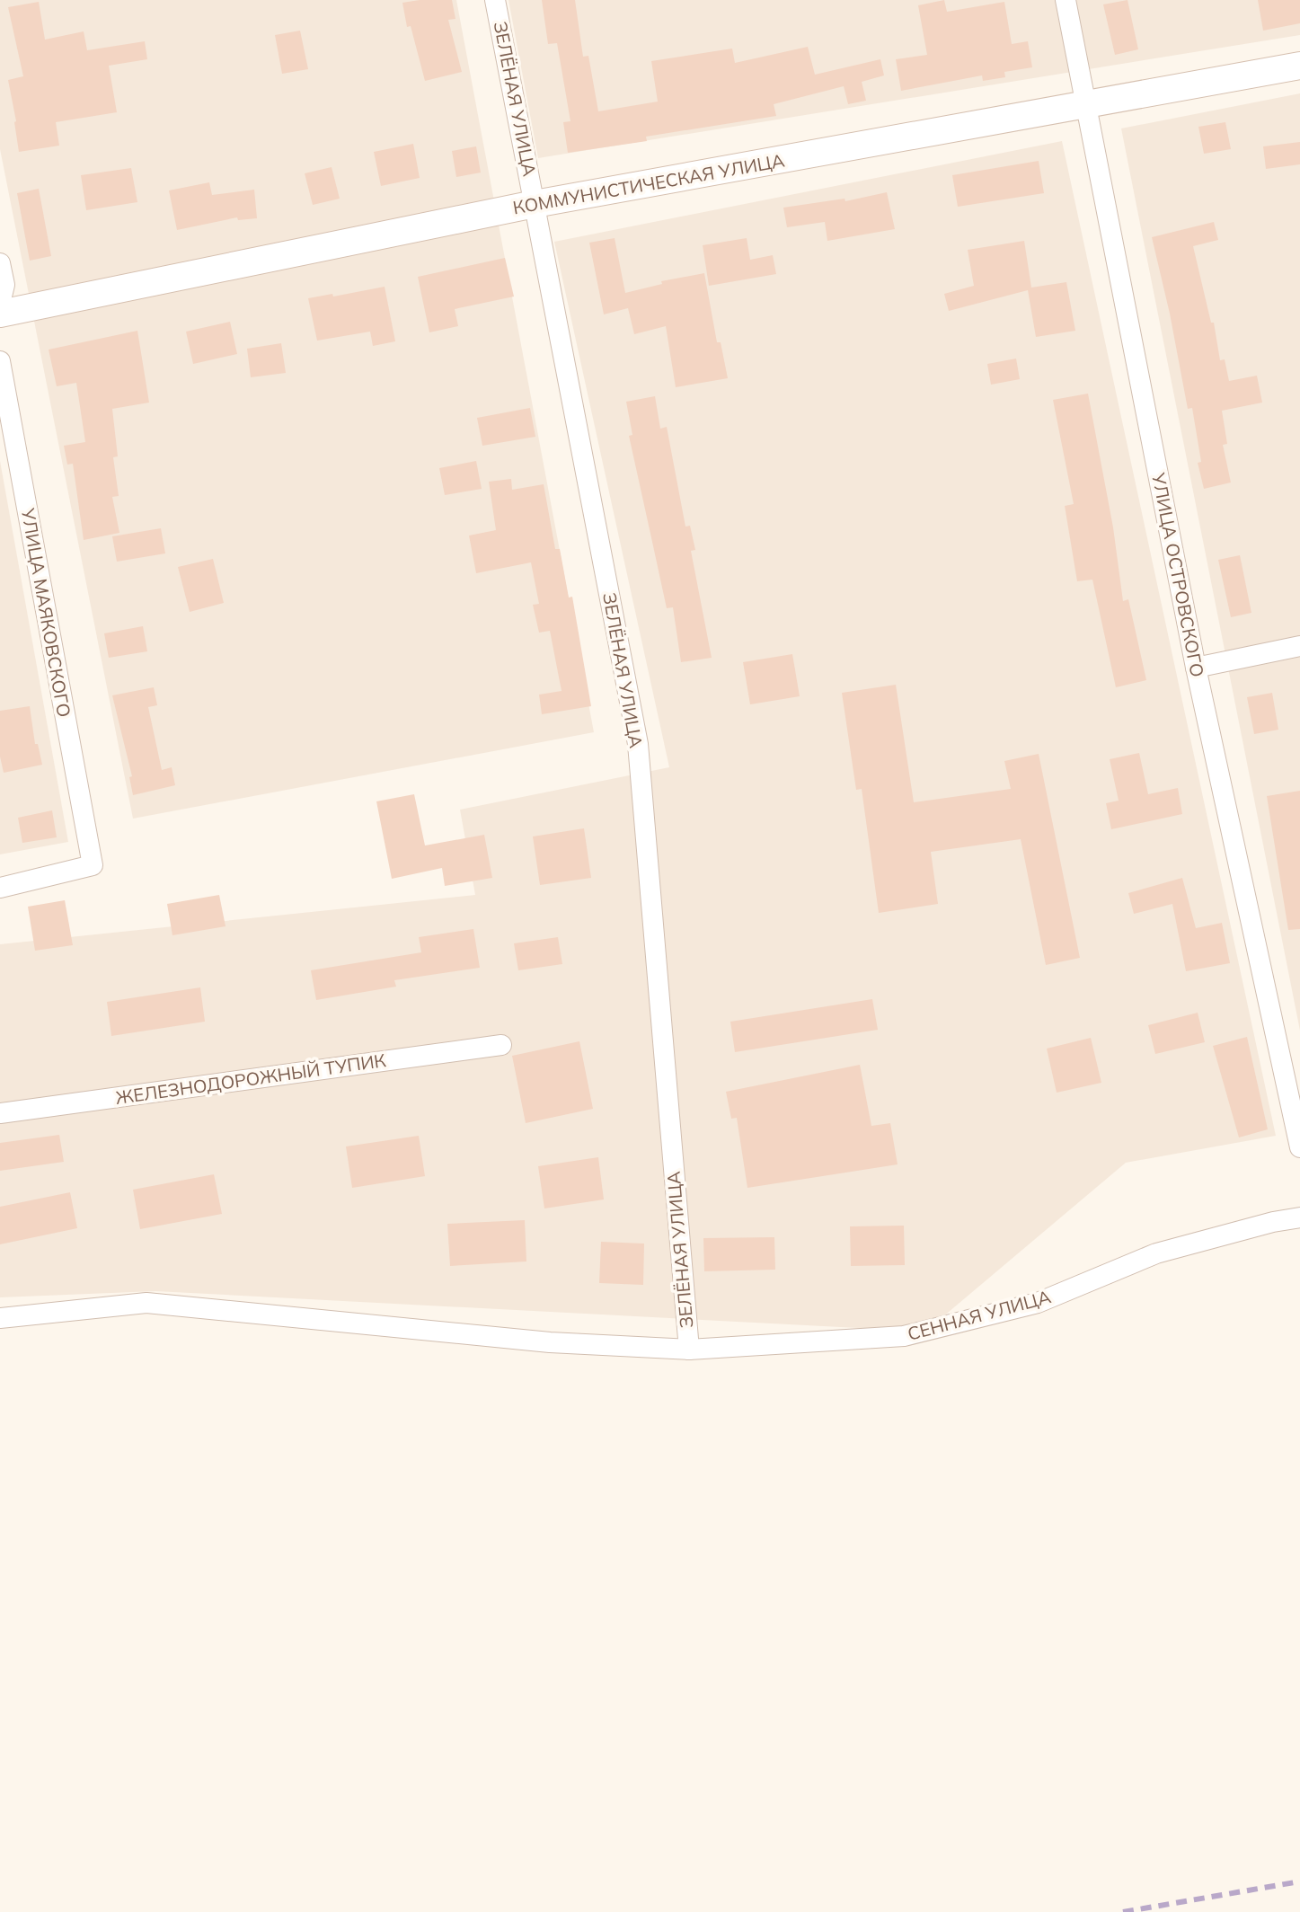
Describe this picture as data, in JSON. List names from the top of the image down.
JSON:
{
  "streets": {
    "street": [
      "ЗЕЛЁНАЯ УЛИЦА",
      "КОММУНИСТИЧЕСКАЯ УЛИЦА",
      "УЛИЦА ОСТРОВСКОГО",
      "УЛИЦА МАЯКОВСКОГО",
      "ЖЕЛЕЗНОДОРОЖНЫЙ ТУПИК",
      "СЕННАЯ УЛИЦА"
    ]
  },
  "crossings": [
    ["ЗЕЛЁНАЯ УЛИЦА", "КОММУНИСТИЧЕСКАЯ УЛИЦА"],
    ["ЗЕЛЁНАЯ УЛИЦА", "СЕННАЯ УЛИЦА"],
    ["КОММУНИСТИЧЕСКАЯ УЛИЦА", "УЛИЦА ОСТРОВСКОГО"]
  ]
}
